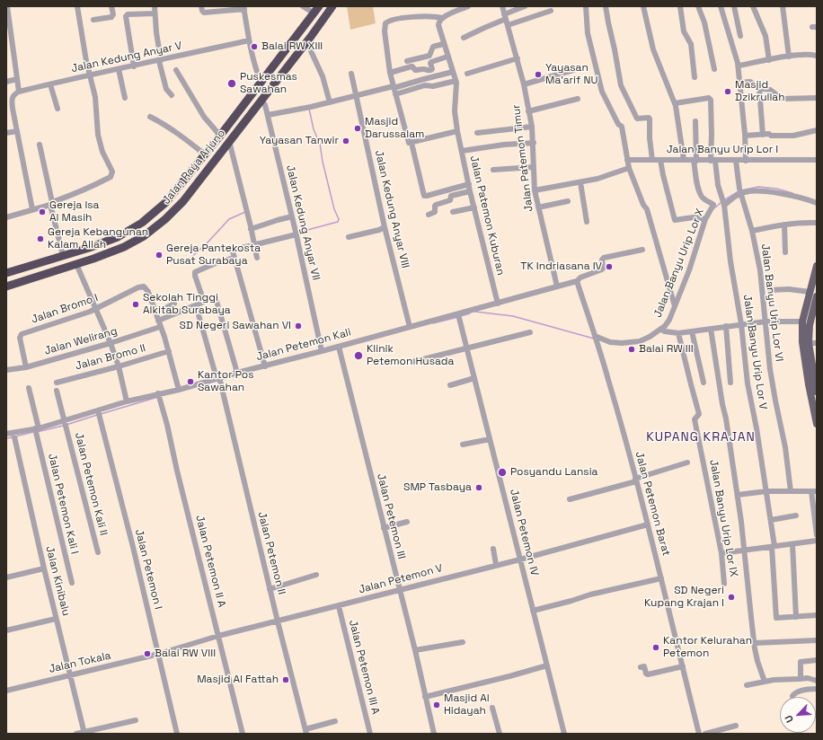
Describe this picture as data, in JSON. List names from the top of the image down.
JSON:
{
  "streets": {
    "highway": ["Jalan Raya Arjuno"],
    "street": [
      "Jalan Kedung Anyar V",
      "Jalan Banyu Urip Lor I",
      "Jalan Patemon Timur",
      "Jalan Kedung Anyar VIII",
      "Jalan Patemon Kuburan",
      "Jalan Kedung Anyar VII",
      "Jalan Banyu Urip Lor X",
      "Jalan Banyu Urip Lor VI",
      "Jalan Bromo I",
      "Jalan Welirang",
      "Jalan Petemon Kali",
      "Jalan Banyu Urip Lor V",
      "Jalan Bromo II",
      "Jalan Petemon Kali II",
      "Jalan Petemon Kali I",
      "Jalan Petemon Barat",
      "Jalan Petemon III",
      "Jalan Banyu Urip Lor IX",
      "Jalan Petemon IV",
      "Jalan Petemon II",
      "Jalan Petemon II A",
      "Jalan Petemon I",
      "Jalan Petemon V",
      "Jalan Kinibalu",
      "Jalan Tokala",
      "Jalan Petemon III A"
    ]
  },
  "crossings": [
    ["Jalan Banyu Urip Lor I", "Jalan Banyu Urip Lor X"],
    ["Jalan Banyu Urip Lor I", "Jalan Banyu Urip Lor VI"],
    ["Jalan Banyu Urip Lor I", "Jalan Banyu Urip Lor V"],
    ["Jalan Patemon Timur", "Jalan Petemon Kali"],
    ["Jalan Raya Arjuno", "Jalan Kedung Anyar VII"],
    ["Jalan Kedung Anyar VIII", "Jalan Petemon Kali"],
    ["Jalan Patemon Kuburan", "Jalan Petemon Kali"],
    ["Jalan Kedung Anyar VII", "Jalan Petemon Kali"],
    ["Jalan Banyu Urip Lor X", "Jalan Petemon Barat"],
    ["Jalan Bromo I", "Jalan Welirang"],
    ["Jalan Bromo I", "Jalan Petemon Kali"],
    ["Jalan Bromo I", "Jalan Bromo II"],
    ["Jalan Petemon Kali", "Jalan Petemon Kali II"],
    ["Jalan Petemon Kali", "Jalan Petemon Kali I"],
    ["Jalan Petemon Kali", "Jalan Petemon Barat"],
    ["Jalan Petemon Kali", "Jalan Petemon III"],
    ["Jalan Petemon Kali", "Jalan Petemon IV"],
    ["Jalan Petemon Kali", "Jalan Petemon II"],
    ["Jalan Petemon Kali", "Jalan Petemon II A"],
    ["Jalan Petemon Kali", "Jalan Petemon I"],
    ["Jalan Petemon Kali", "Jalan Kinibalu"],
    ["Jalan Petemon Barat", "Jalan Petemon V"],
    ["Jalan Petemon III", "Jalan Petemon V"],
    ["Jalan Petemon IV", "Jalan Petemon V"],
    ["Jalan Petemon II", "Jalan Petemon V"],
    ["Jalan Petemon II A", "Jalan Petemon V"],
    ["Jalan Petemon I", "Jalan Petemon V"],
    ["Jalan Petemon I", "Jalan Tokala"],
    ["Jalan Petemon V", "Jalan Tokala"],
    ["Jalan Petemon V", "Jalan Petemon III A"],
    ["Jalan Kinibalu", "Jalan Tokala"]
  ],
  "districts": ["KUPANG KRAJAN"],
  "places": [
    "Balai RW XIII",
    "Yayasan Ma'arif NU",
    "Puskesmas Sawahan",
    "Masjid Dzikrullah",
    "Masjid Darussalam",
    "Yayasan Tanwir",
    "Gereja Isa Al Masih",
    "Gereja Kebangunan Kalam Allah",
    "Gereja Pantekosta Pusat Surabaya",
    "TK Indriasana IV",
    "Sekolah Tinggi Alkitab Surabaya",
    "SD Negeri Sawahan VI",
    "Balai RW III",
    "Klinik Petemon Husada",
    "Kantor Pos Sawahan",
    "Posyandu Lansia",
    "SMP Tasbaya",
    "SD Negeri Kupang Krajan I",
    "Kantor Kelurahan Petemon",
    "Balai RW VIII",
    "Masjid Al Fattah",
    "Masjid Al Hidayah"
  ],
  "north": "bottom left"
}
